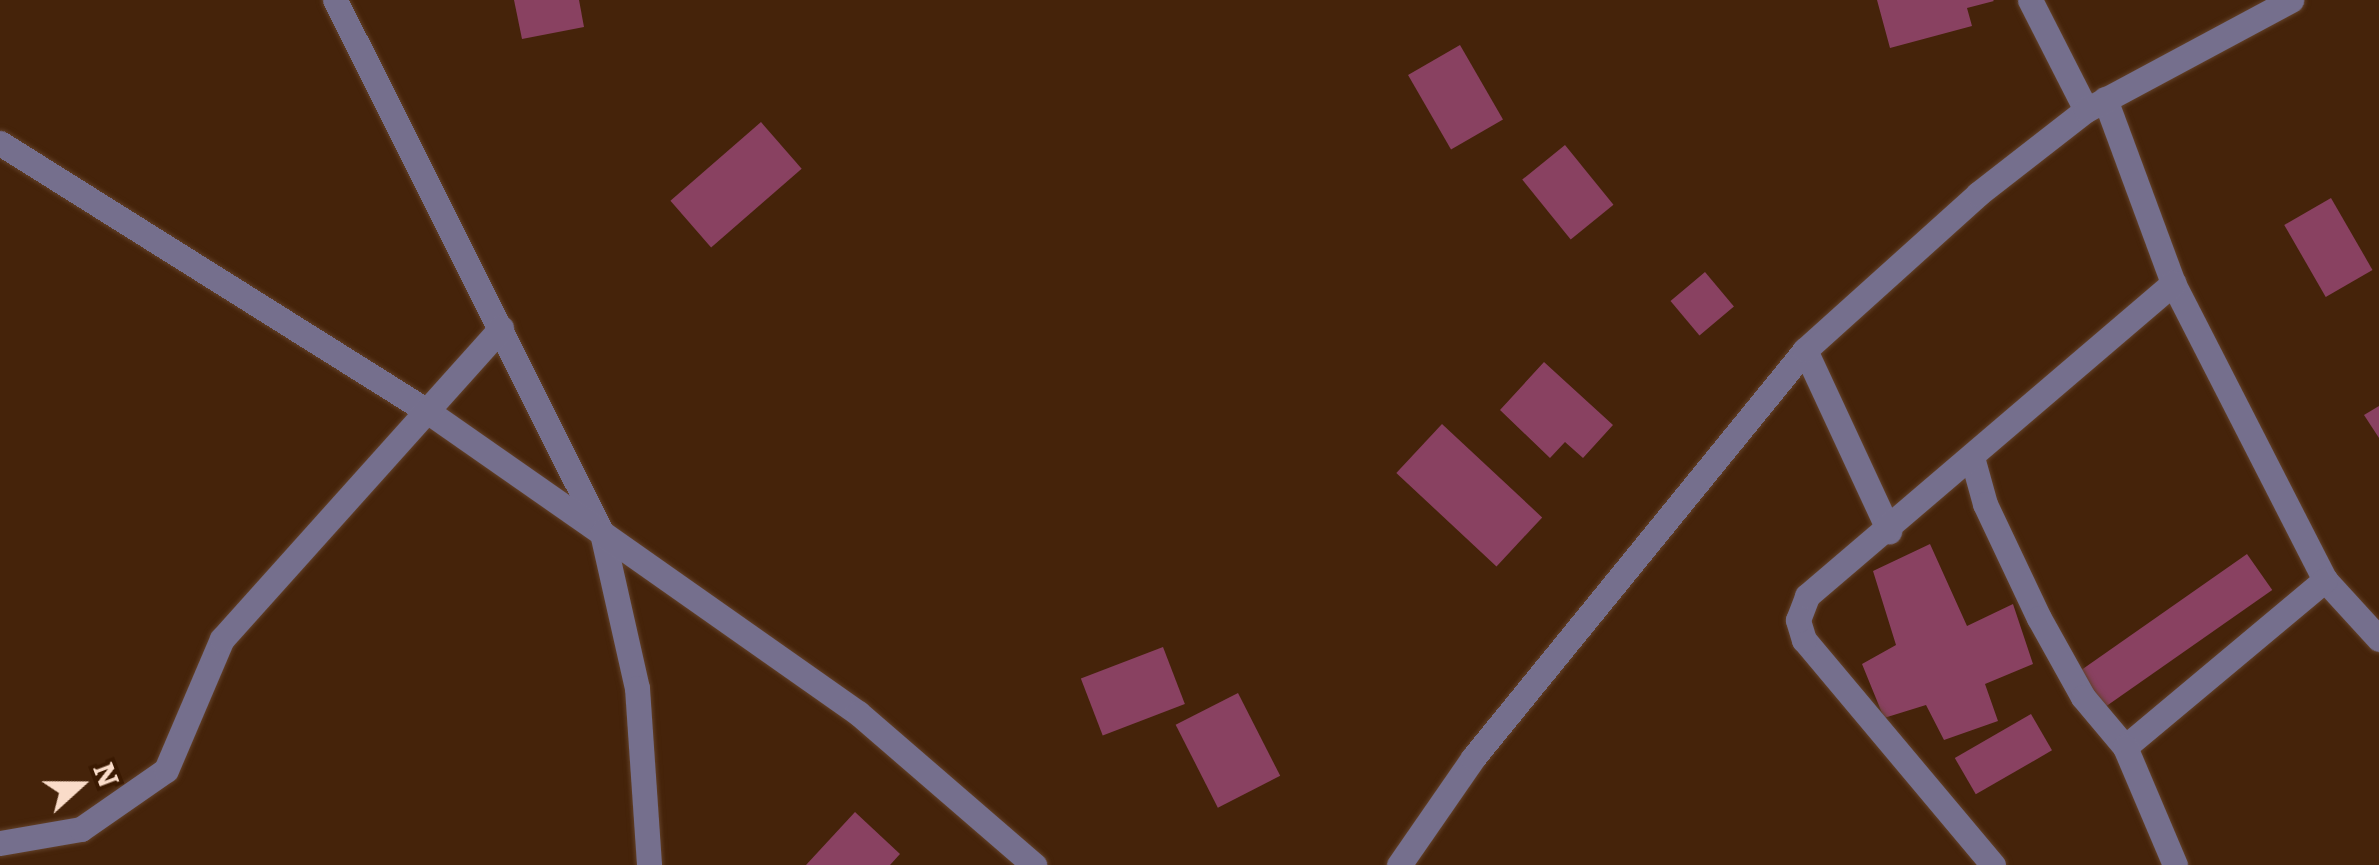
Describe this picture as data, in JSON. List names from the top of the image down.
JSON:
{
  "north": "right"
}
